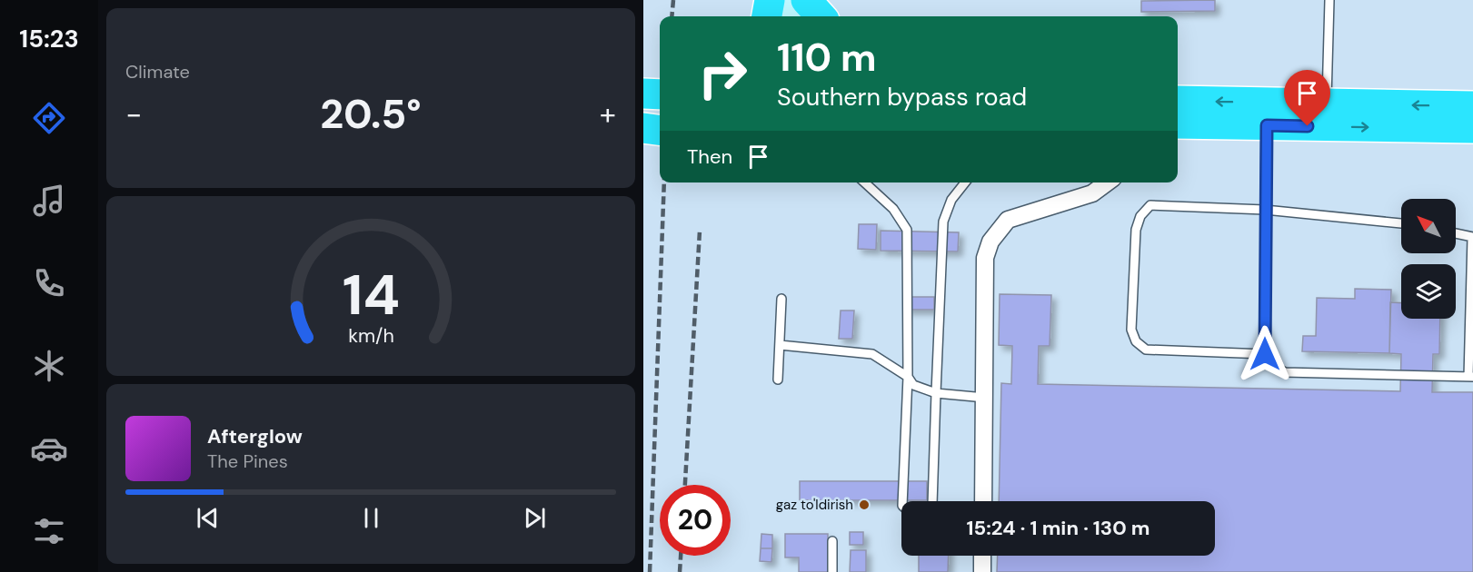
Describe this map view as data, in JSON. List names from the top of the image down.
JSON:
{
  "places": ["gaz to'ldirish"],
  "north": "top left",
  "page": {
    "tabs": "15:23",
    "tile": "Climate",
    "turn": ["110 m", "Southern bypass road"],
    "heat": ["−", "20.5°", "+"],
    "then": "Then",
    "song": ["Afterglow", "The Pines"],
    "limit": "20",
    "trip": "15:24 · 1 min · 130 m",
    "gauge": ["14", "km/h"]
  }
}
